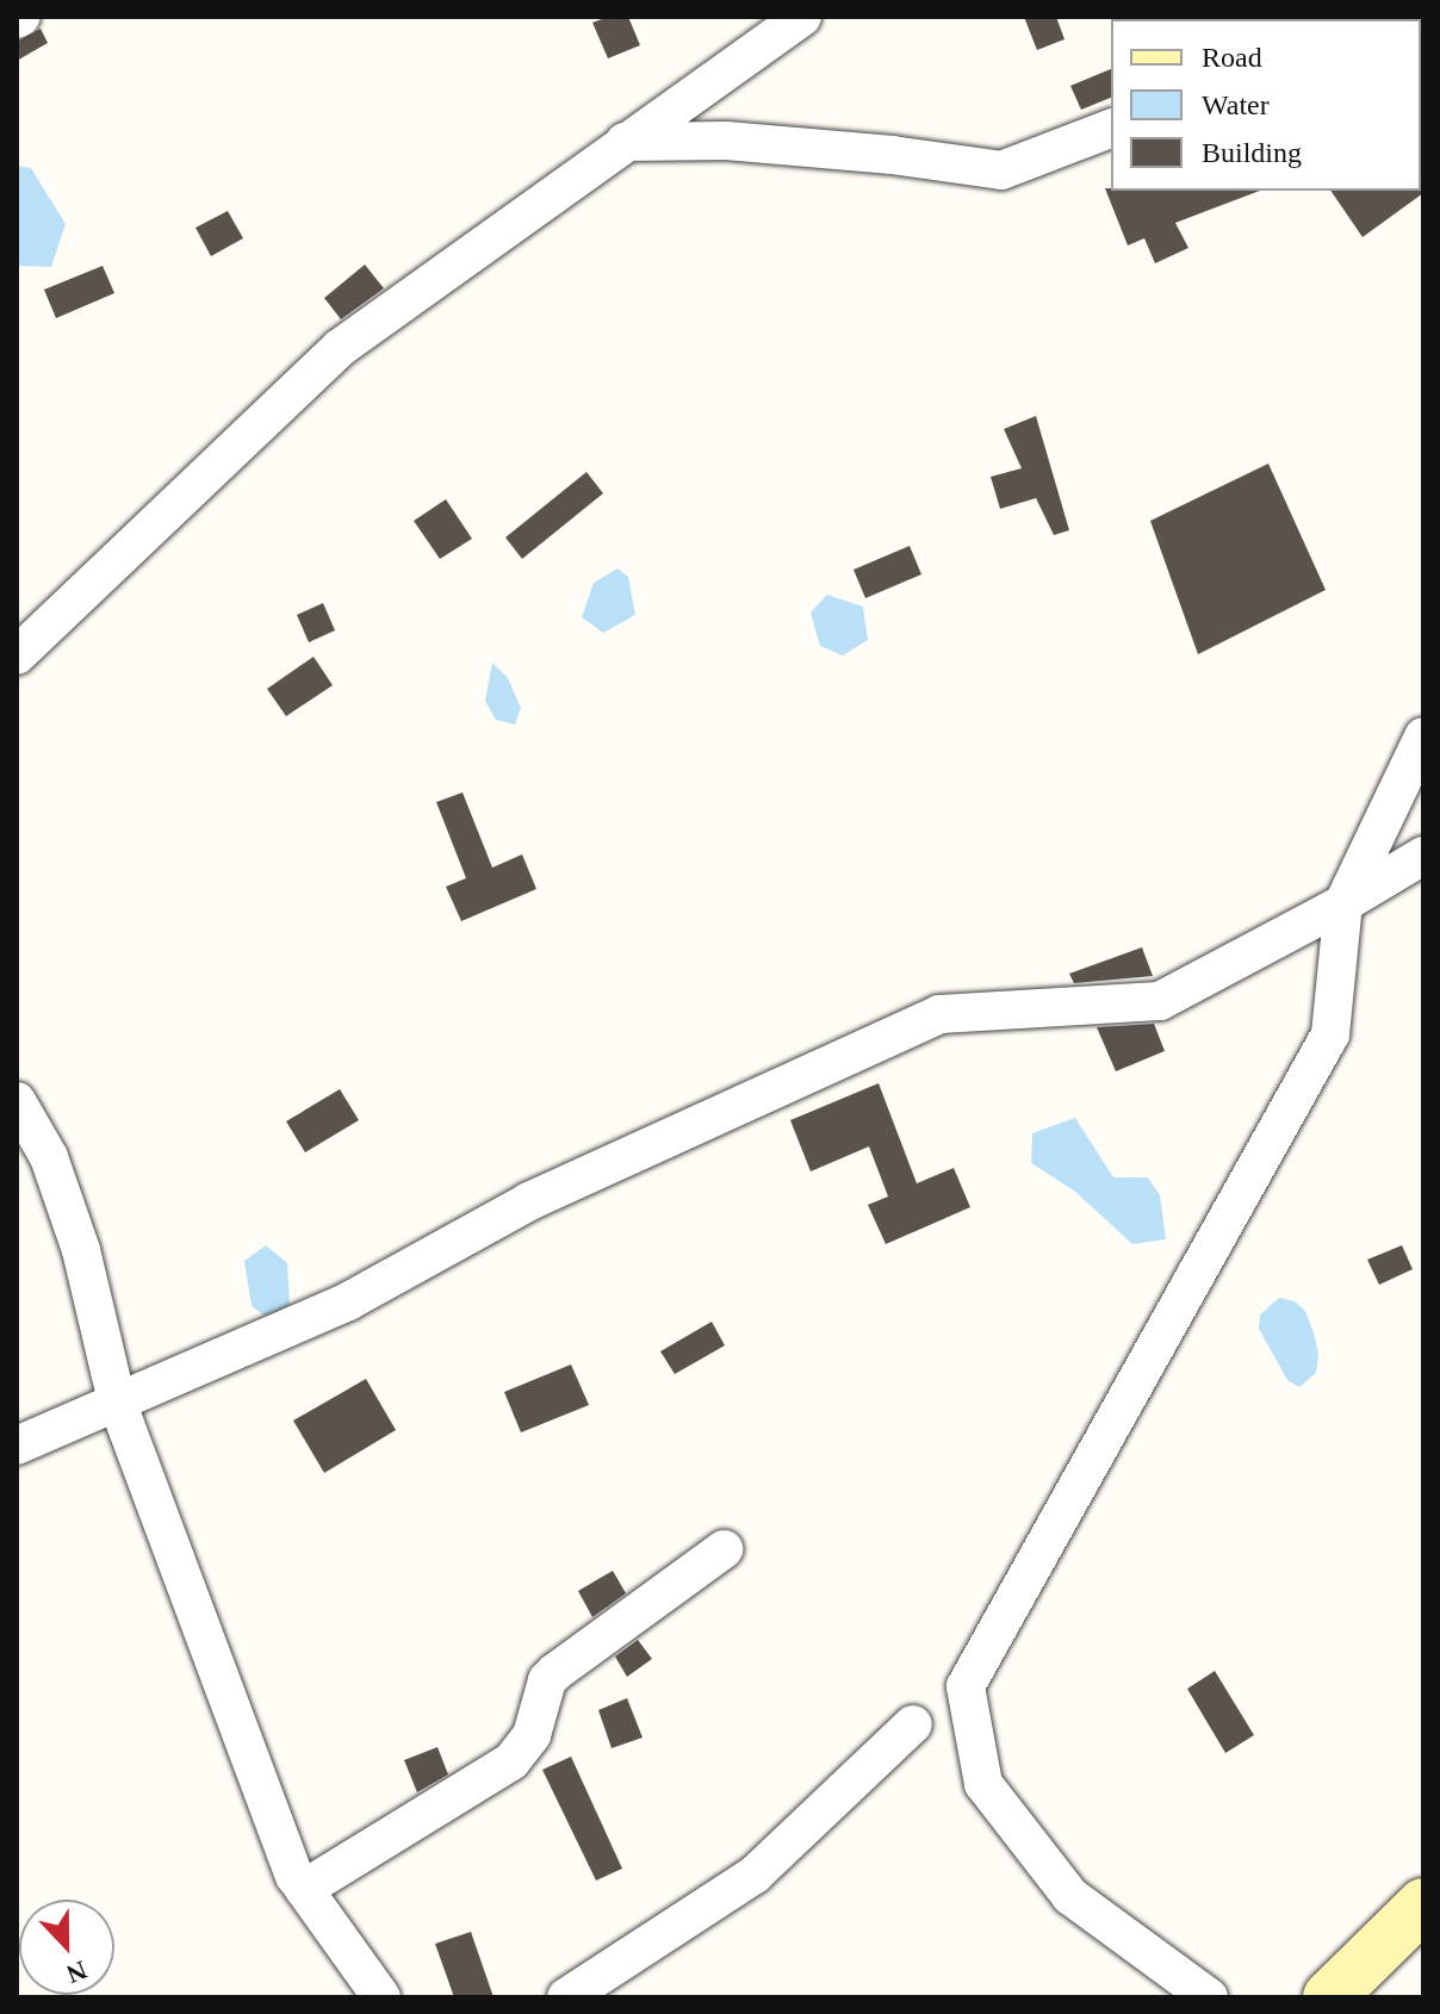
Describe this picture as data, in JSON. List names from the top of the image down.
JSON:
{
  "legend": ["Road", "Water", "Building"],
  "north": "bottom"
}
